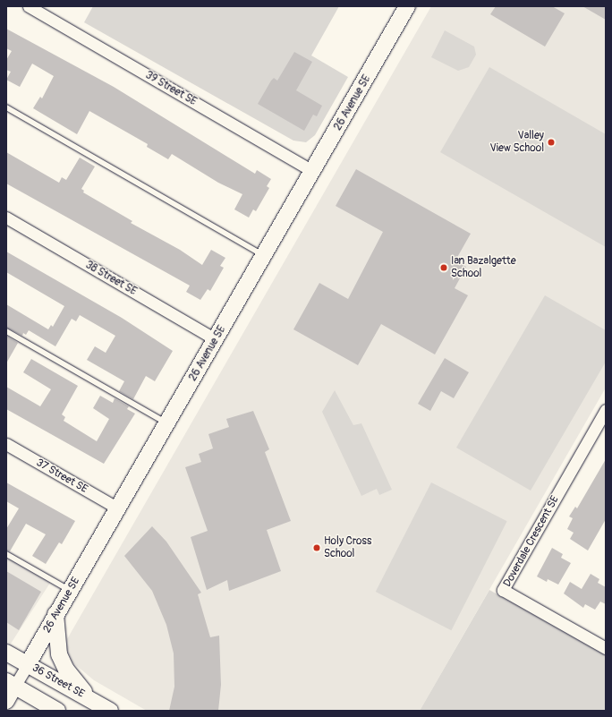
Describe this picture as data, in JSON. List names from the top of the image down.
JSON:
{
  "streets": {
    "street": [
      "39 Street SE",
      "26 Avenue SE",
      "38 Street SE",
      "37 Street SE",
      "Doverdale Crescent SE",
      "36 Street SE"
    ]
  },
  "crossings": [
    ["39 Street SE", "26 Avenue SE"],
    ["26 Avenue SE", "38 Street SE"],
    ["26 Avenue SE", "37 Street SE"],
    ["26 Avenue SE", "36 Street SE"]
  ],
  "places": ["Valley View School", "Ian Bazalgette School", "Holy Cross School"]
}
